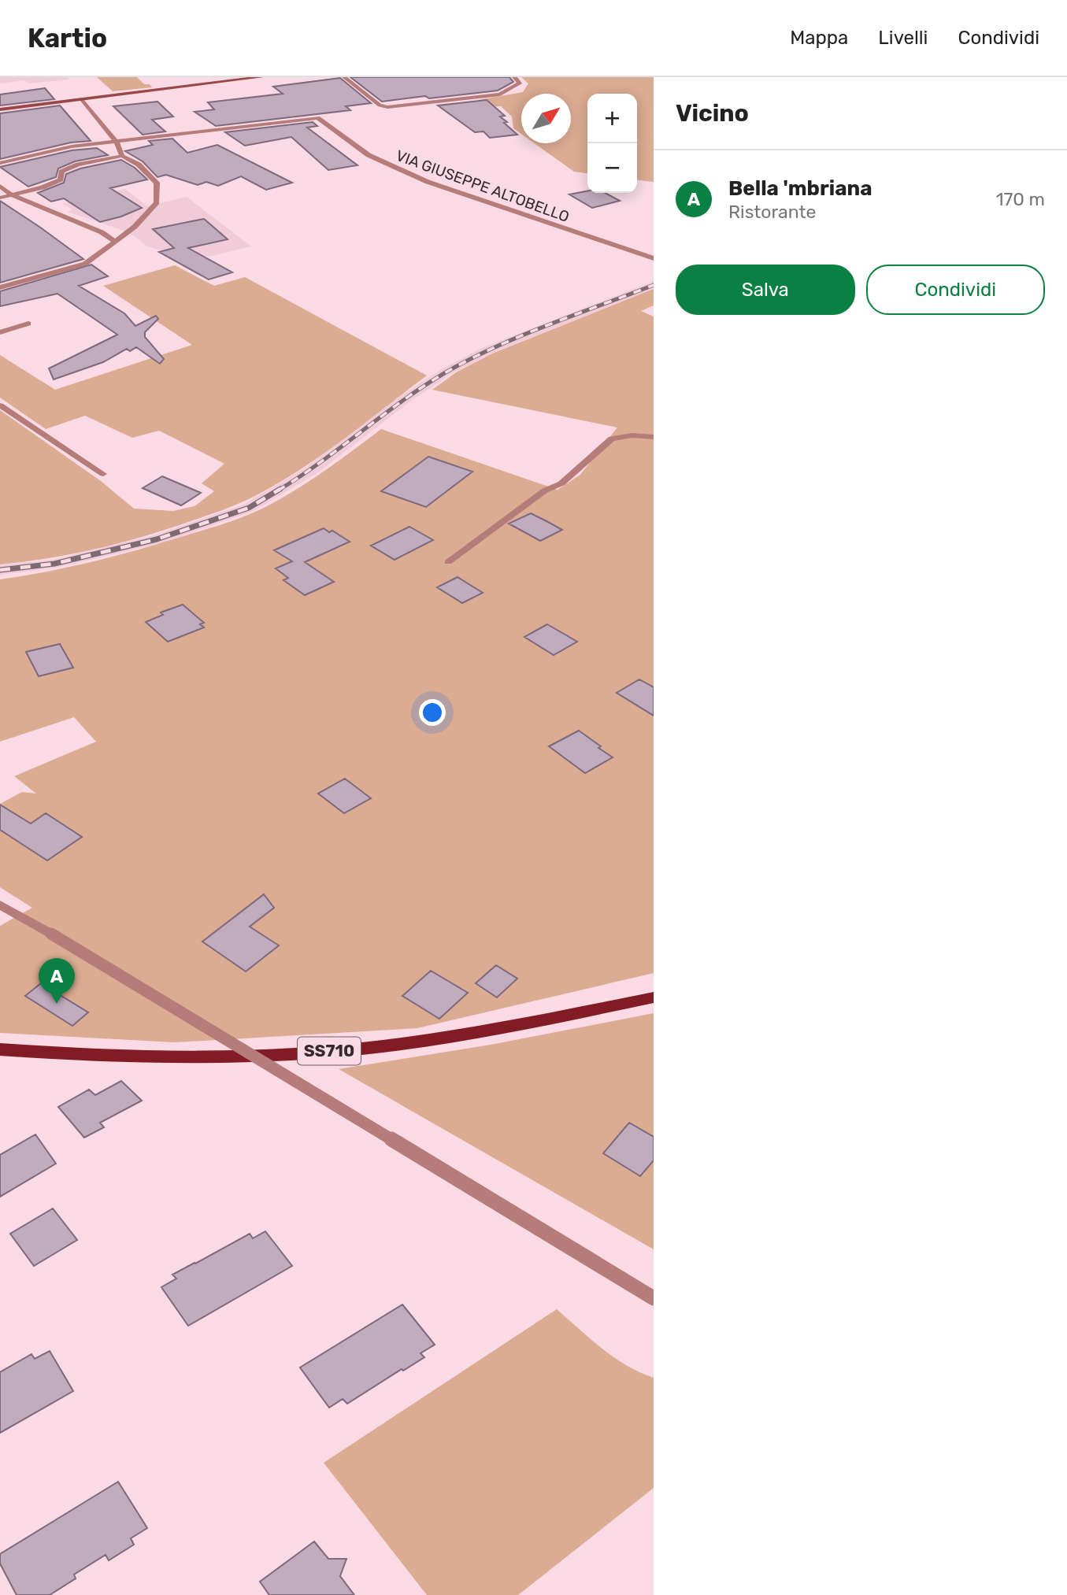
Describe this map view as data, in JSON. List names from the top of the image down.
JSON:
{
  "streets": {
    "main road": ["SS710"],
    "street": ["VIA GIUSEPPE ALTOBELLO"]
  },
  "north": "top right",
  "page": {
    "header": "Kartio",
    "nav": ["Mappa", "Livelli", "Condividi"],
    "heading": "Vicino",
    "map_buttons": ["+", "−"],
    "list": [
      {
        "mark": "A",
        "name": "Bella 'mbriana",
        "note": "Ristorante",
        "value": "170 m"
      }
    ],
    "buttons": ["Salva", "Condividi"],
    "pins": "A"
  }
}
